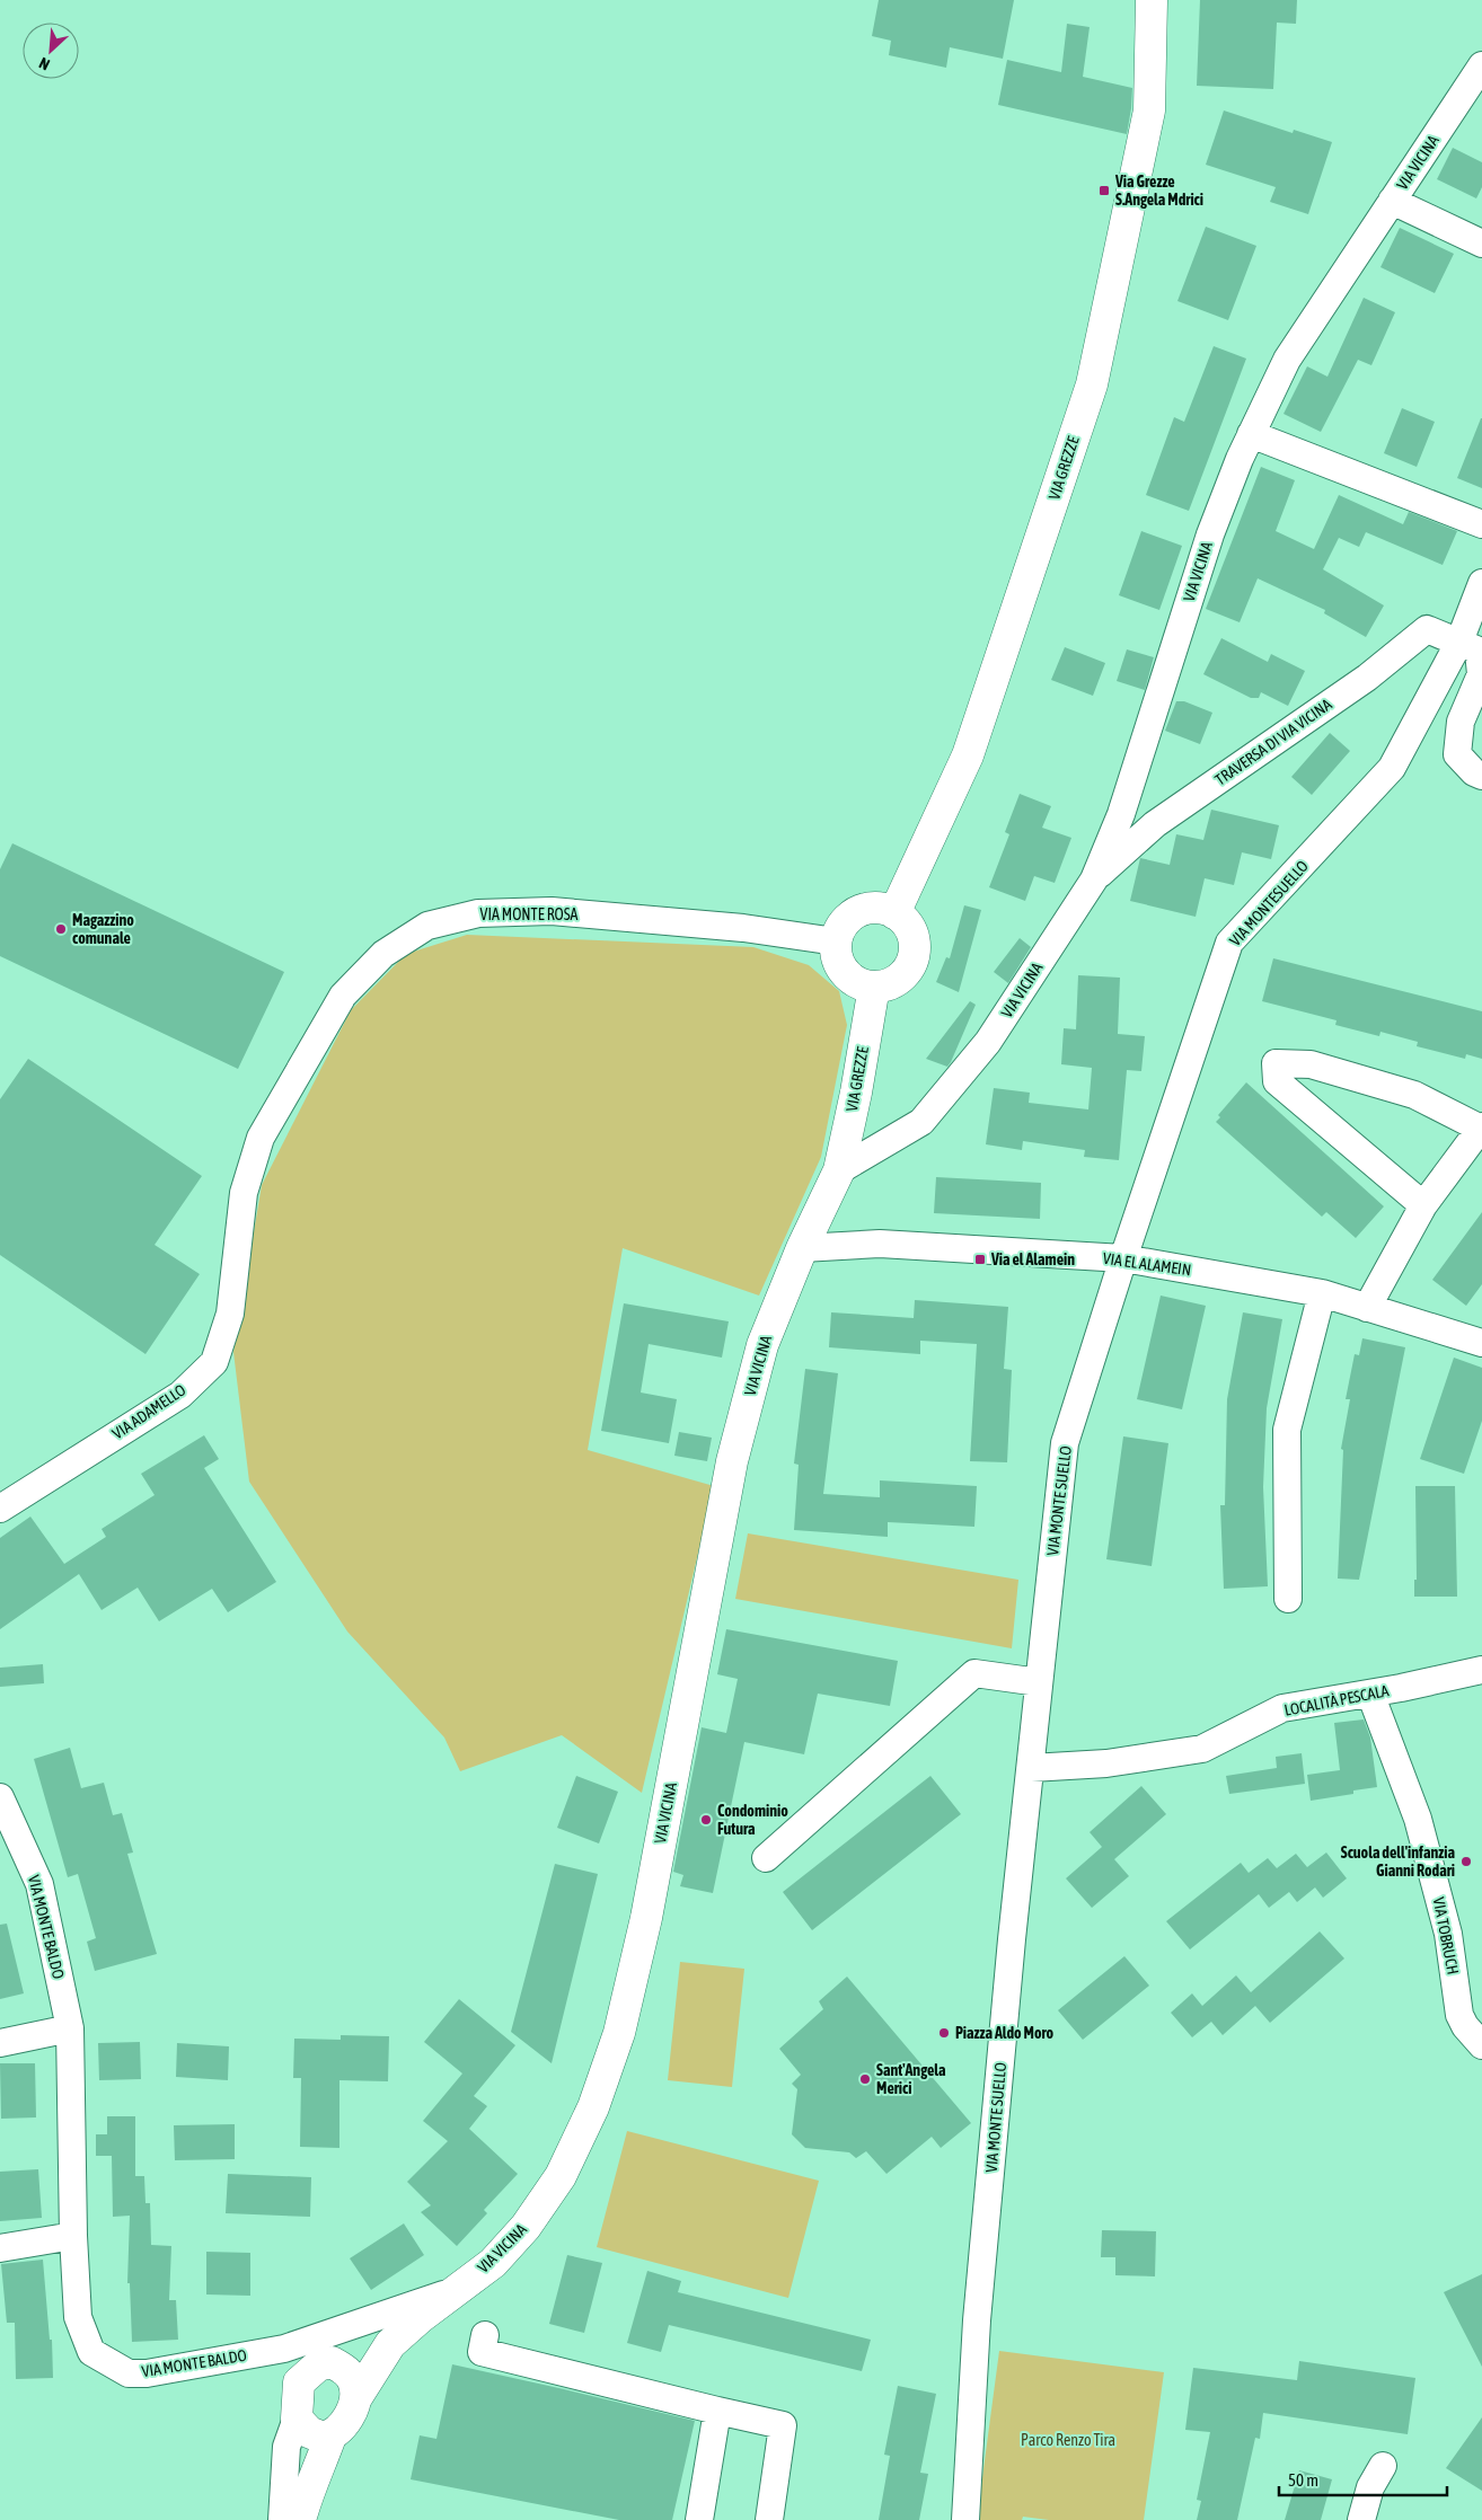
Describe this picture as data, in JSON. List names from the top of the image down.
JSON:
{
  "streets": {
    "street": [
      "VIA VICINA",
      "VIA GREZZE",
      "TRAVERSA DI VIA VICINA",
      "VIA MONTESUELLO",
      "VIA MONTE ROSA",
      "VIA EL ALAMEIN",
      "VIA ADAMELLO",
      "VIA MONTE SUELLO",
      "LOCALITÀ PESCALA",
      "VIA MONTE BALDO",
      "VIA TOBRUCH"
    ]
  },
  "crossings": [
    ["VIA VICINA", "VIA GREZZE"],
    ["VIA VICINA", "TRAVERSA DI VIA VICINA"],
    ["VIA VICINA", "VIA EL ALAMEIN"],
    ["VIA VICINA", "VIA MONTE BALDO"],
    ["VIA GREZZE", "VIA MONTE ROSA"],
    ["TRAVERSA DI VIA VICINA", "VIA MONTESUELLO"],
    ["VIA MONTESUELLO", "VIA EL ALAMEIN"],
    ["VIA MONTESUELLO", "VIA MONTE SUELLO"],
    ["VIA MONTE ROSA", "VIA ADAMELLO"],
    ["VIA EL ALAMEIN", "VIA MONTE SUELLO"],
    ["VIA MONTE SUELLO", "LOCALITÀ PESCALA"],
    ["LOCALITÀ PESCALA", "VIA TOBRUCH"]
  ],
  "parks": ["Parco Renzo Tira"],
  "places": {
    "transit": ["Via Grezze S.Angela Mdrici", "Via el Alamein"],
    "other": [
      "Magazzino comunale",
      "Condominio Futura",
      "Scuola dell'infanzia Gianni Rodari",
      "Piazza Aldo Moro",
      "Sant'Angela Merici"
    ]
  },
  "scale_bar": "50 m",
  "north": "bottom left"
}
